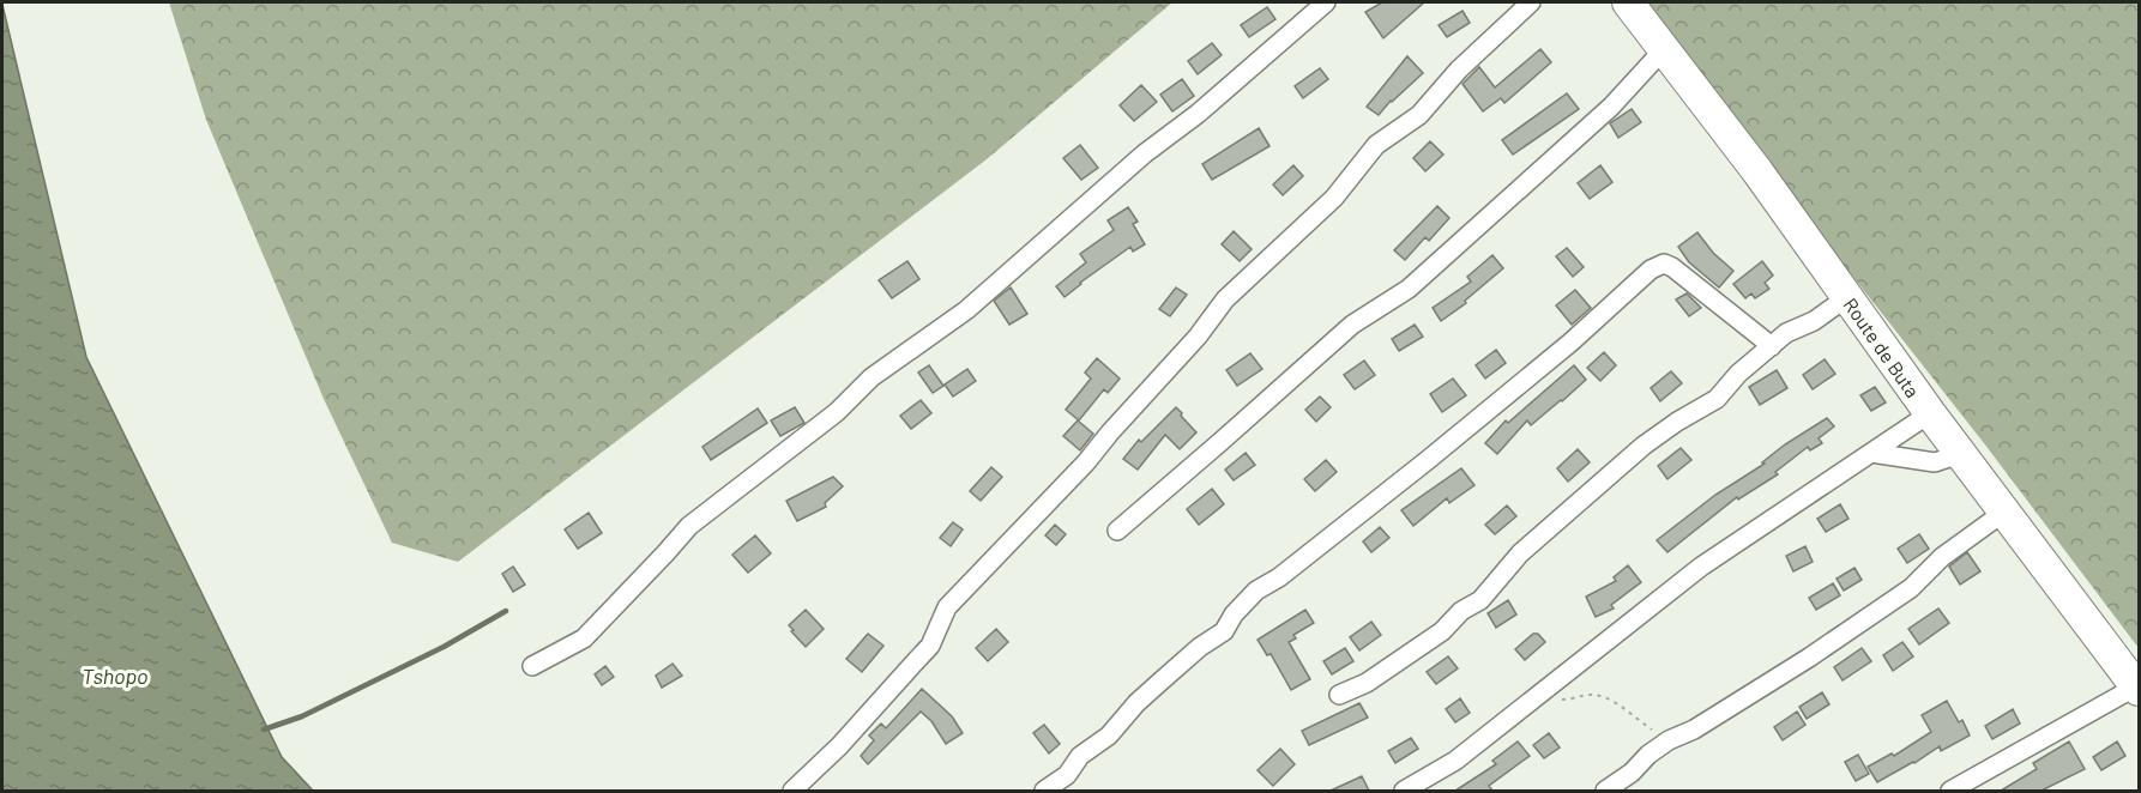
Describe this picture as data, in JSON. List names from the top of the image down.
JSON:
{
  "streets": {
    "highway": ["Route de Buta"]
  },
  "water": ["Tshopo"]
}
